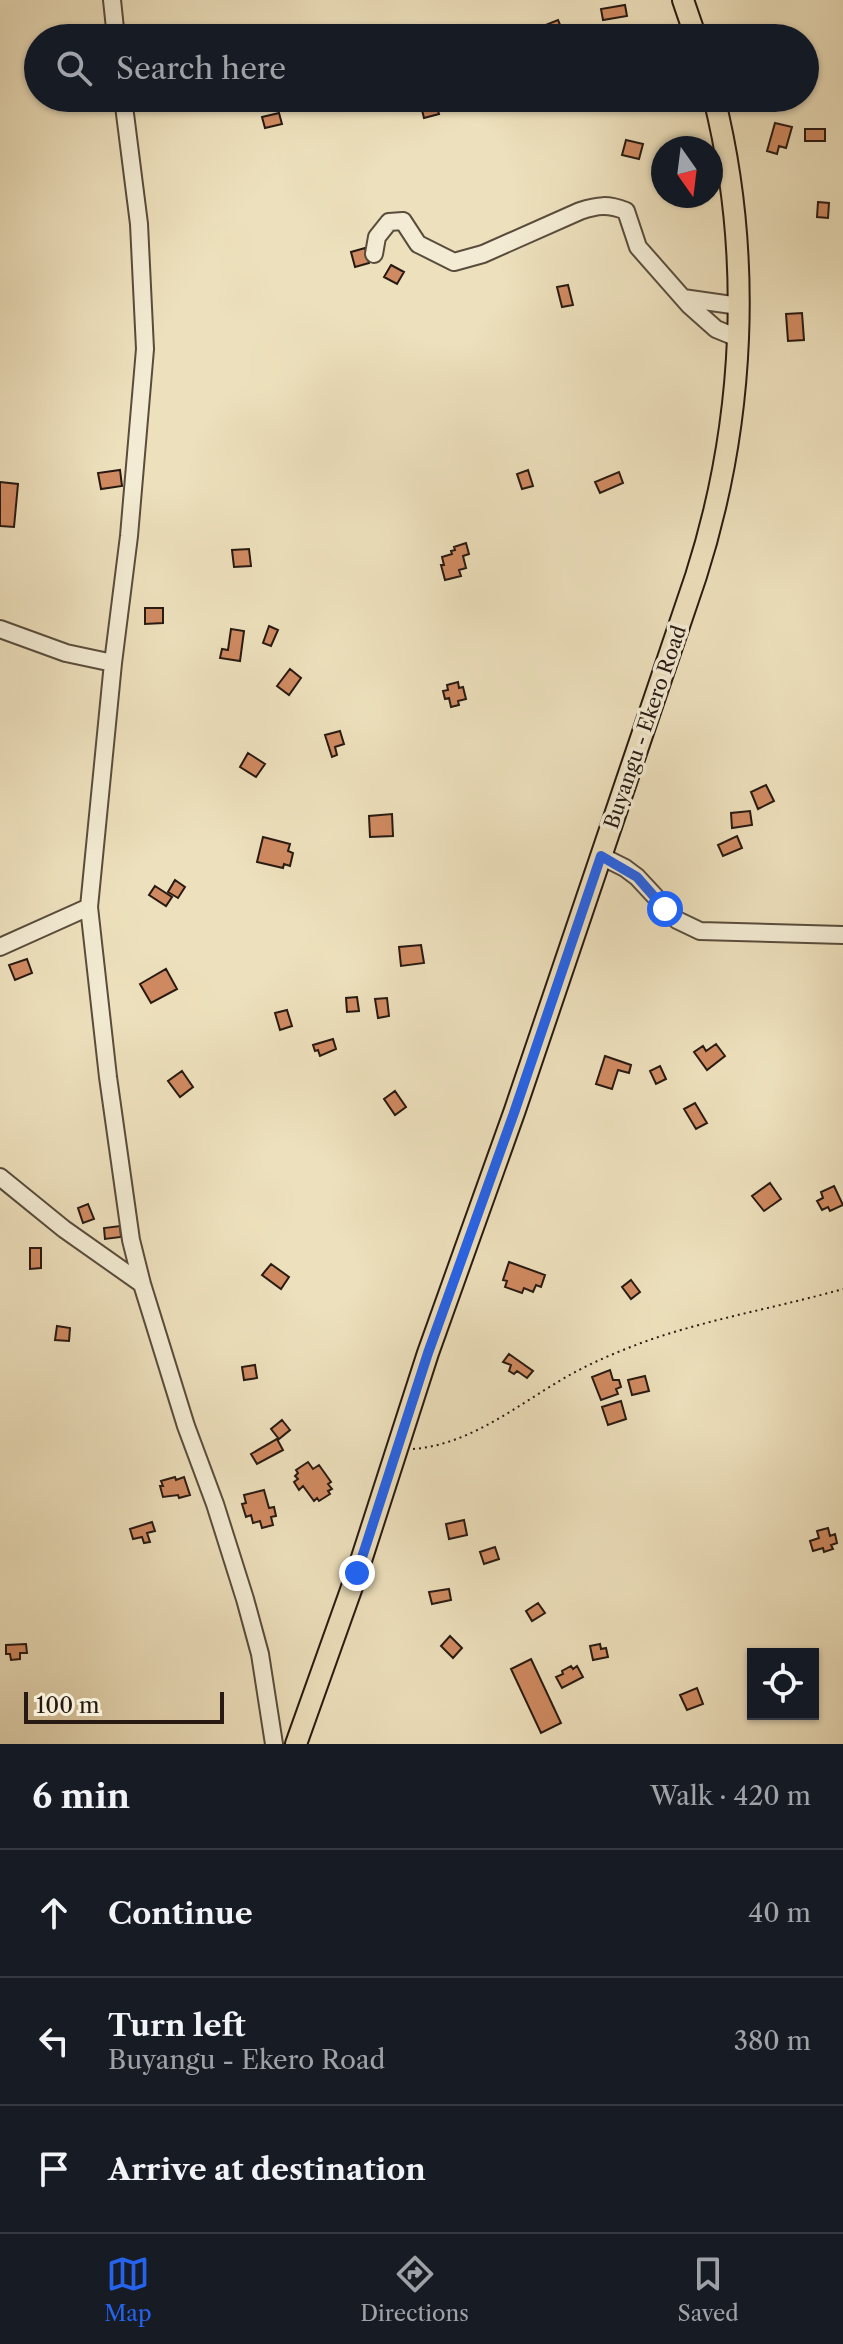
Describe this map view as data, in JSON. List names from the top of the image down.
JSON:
{
  "streets": {
    "main road": ["Buyangu - Ekero Road"]
  },
  "scale_bar": "100 m",
  "north": "bottom",
  "page": {
    "search": "Search here",
    "scale": "100 m",
    "heading": ["6 min", "Walk · 420 m"],
    "list": [
      ["Continue", "40 m"],
      ["Turn left", "Buyangu - Ekero Road", "380 m"],
      "Arrive at destination"
    ],
    "nav": ["Map", "Directions", "Saved"]
  }
}
